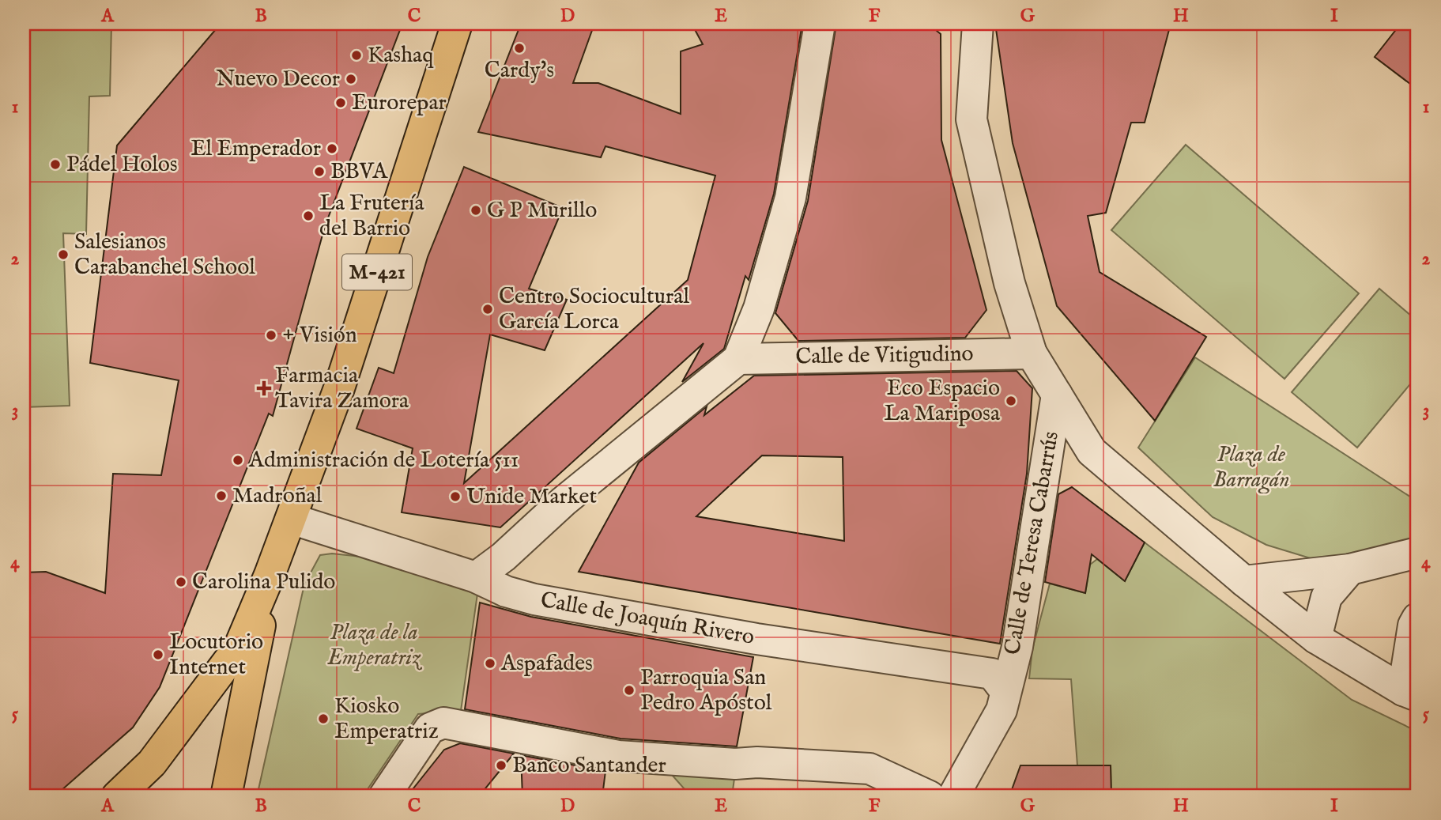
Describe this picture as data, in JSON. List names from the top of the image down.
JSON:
{
  "streets": {
    "main road": ["M-421"],
    "street": ["Calle de Vitigudino", "Calle de Teresa Cabarrús", "Calle de Joaquín Rivero"]
  },
  "crossings": [
    ["M-421", "Calle de Joaquín Rivero"],
    ["Calle de Teresa Cabarrús", "Calle de Joaquín Rivero"]
  ],
  "parks": ["Plaza de Barragán", "Plaza de la Emperatriz"],
  "places": {
    "other": [
      "Cardy's",
      "Kashaq",
      "Nuevo Decor",
      "Eurorepar",
      "El Emperador",
      "Pádel Holos",
      "BBVA",
      "G P Murillo",
      "La Frutería del Barrio",
      "Salesianos Carabanchel School",
      "Centro Sociocultural García Lorca",
      "+ Visión",
      "Eco Espacio La Mariposa",
      "Administración de Lotería 511",
      "Madroñal",
      "Unide Market",
      "Carolina Pulido",
      "Locutorio Internet",
      "Aspafades",
      "Parroquia San Pedro Apóstol",
      "Kiosko Emperatriz",
      "Banco Santander"
    ],
    "health": ["Farmacia Tavira Zamora"]
  },
  "grid": {
    "columns": [
      "A",
      "B",
      "C",
      "D",
      "E",
      "F",
      "G",
      "H",
      "I"
    ],
    "rows": [
      "1",
      "2",
      "3",
      "4",
      "5"
    ]
  }
}
